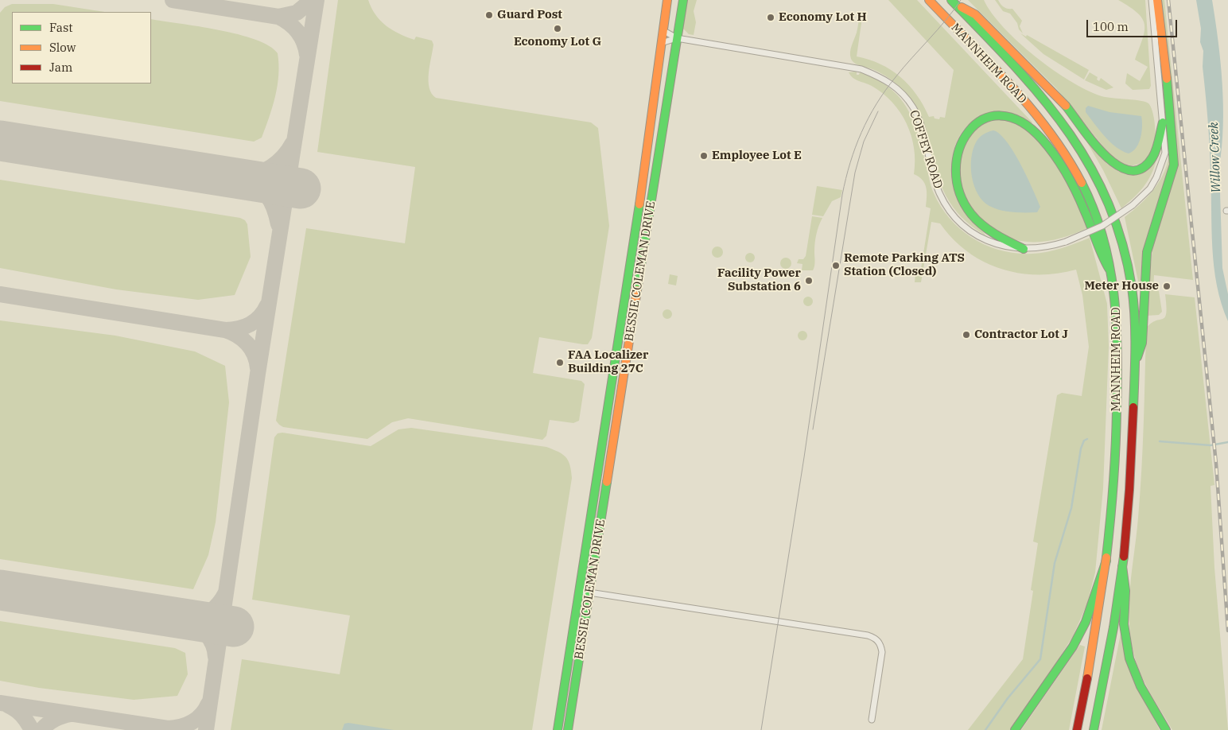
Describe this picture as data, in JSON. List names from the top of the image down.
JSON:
{
  "streets": {
    "main road": ["MANNHEIM ROAD", "BESSIE COLEMAN DRIVE"],
    "street": ["COFFEY ROAD"]
  },
  "crossings": [
    ["COFFEY ROAD", "BESSIE COLEMAN DRIVE"]
  ],
  "water": ["Willow Creek"],
  "places": [
    "Guard Post",
    "Economy Lot H",
    "Economy Lot G",
    "Employee Lot E",
    "Remote Parking ATS Station (Closed)",
    "Facility Power Substation 6",
    "Meter House",
    "Contractor Lot J",
    "FAA Localizer Building 27C"
  ],
  "legend": ["Fast", "Slow", "Jam"],
  "scale_bar": "100 m"
}
